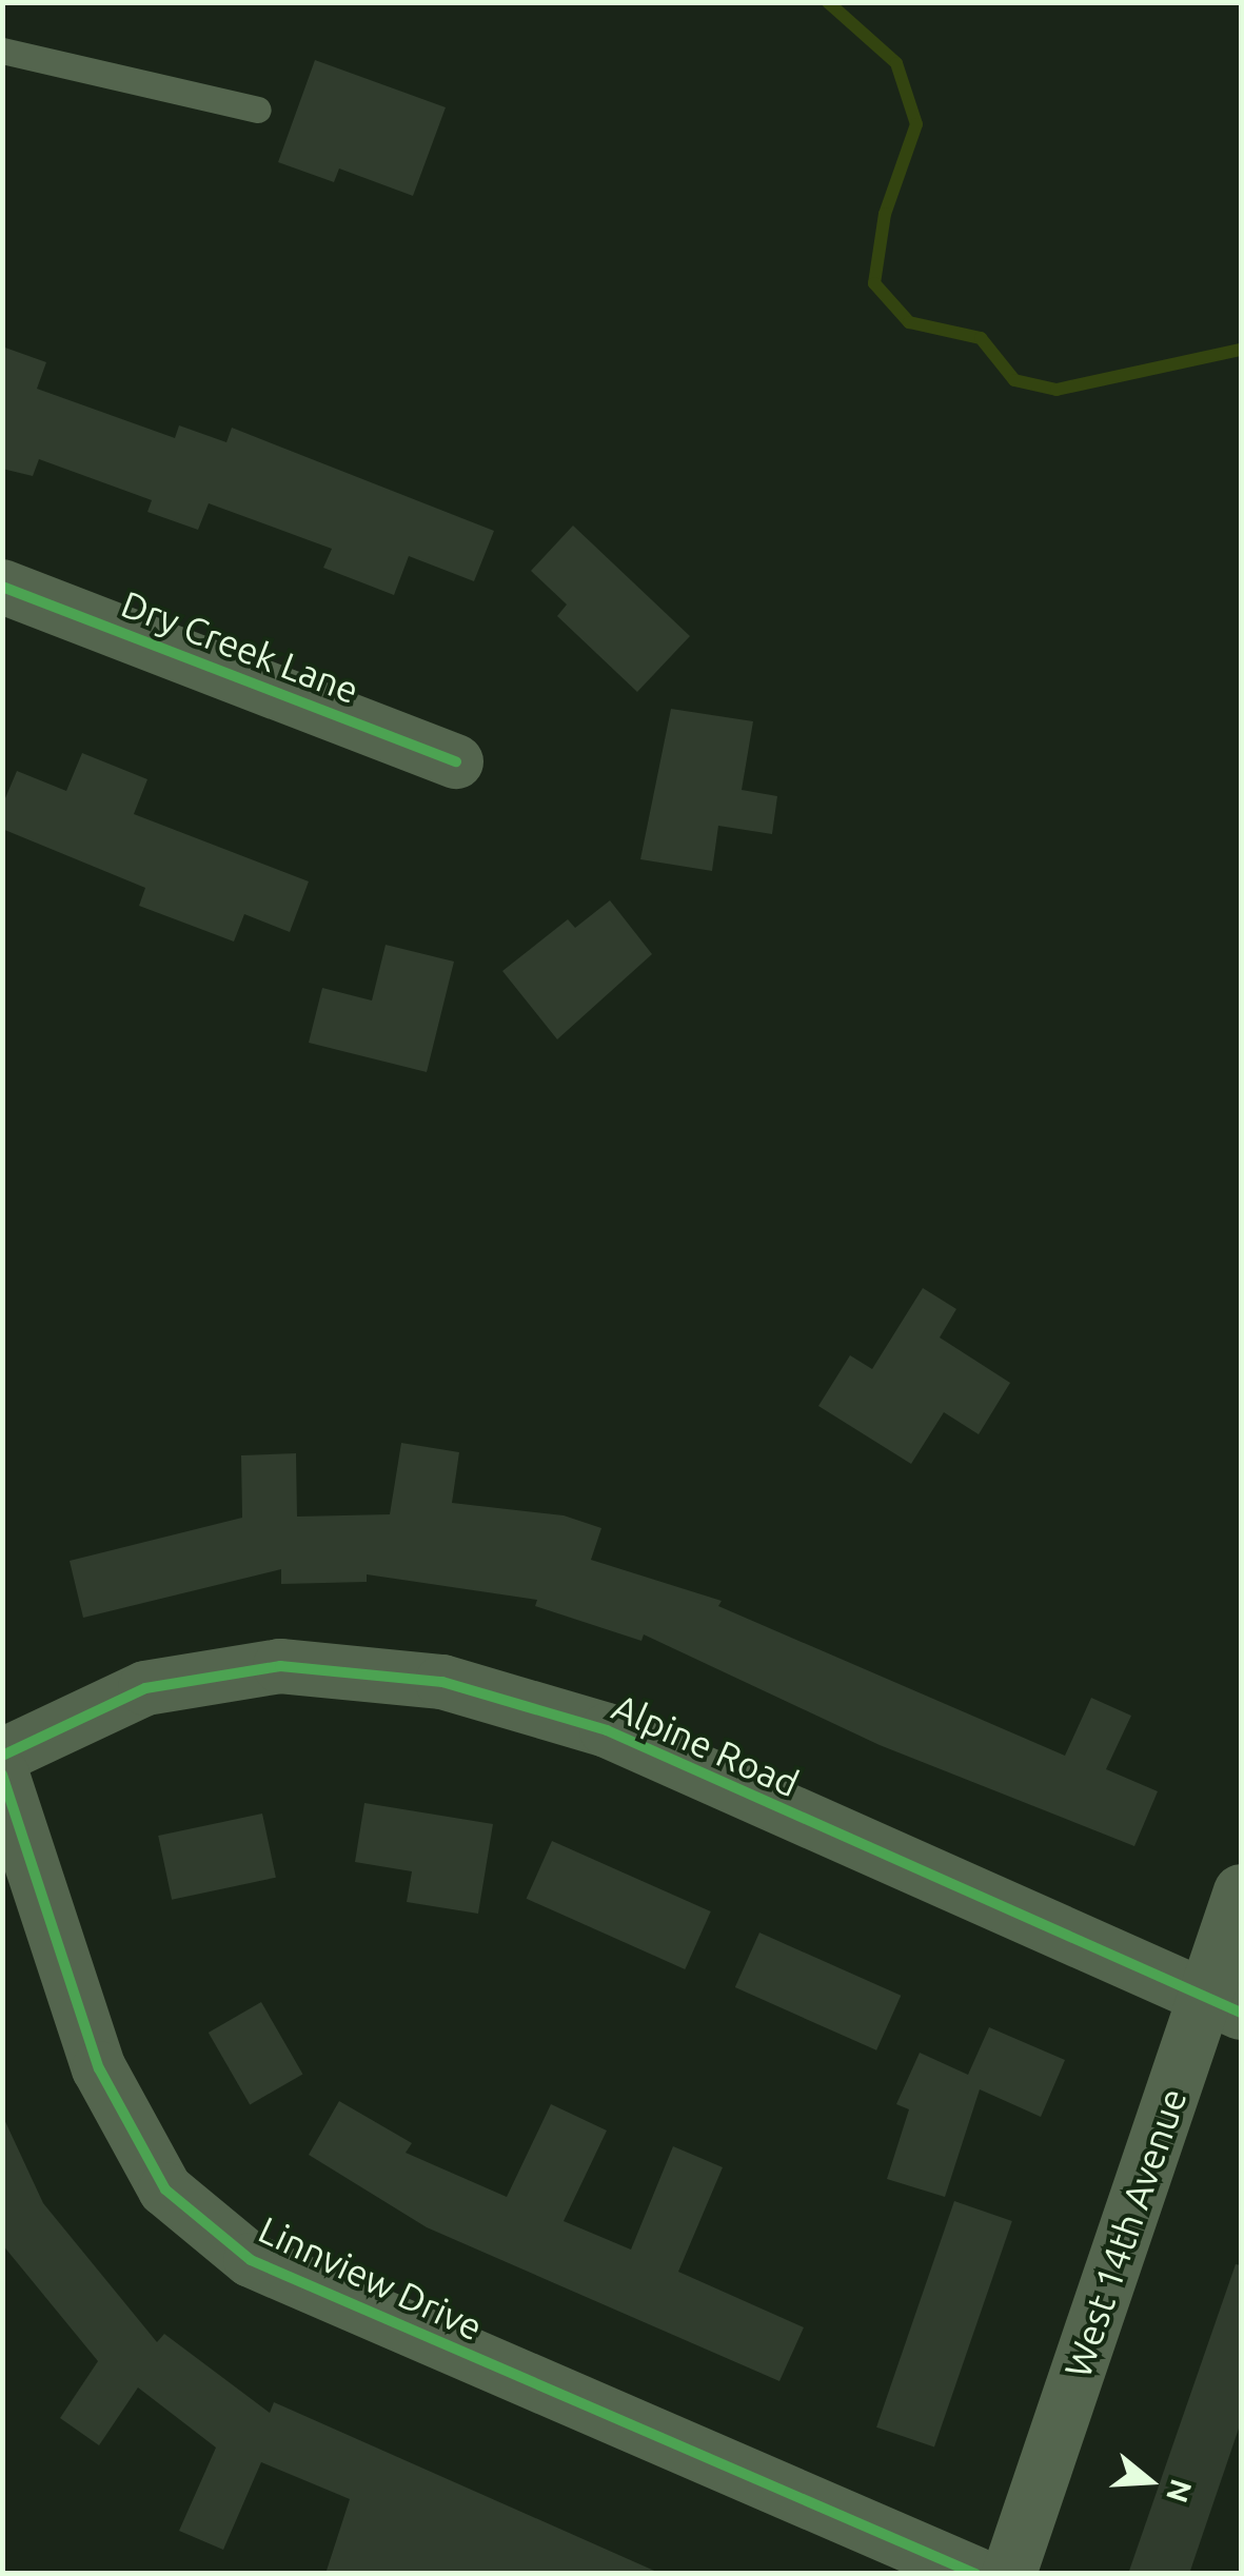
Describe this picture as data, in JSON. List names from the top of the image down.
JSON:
{
  "streets": {
    "street": [
      "Dry Creek Lane",
      "Alpine Road",
      "West 14th Avenue",
      "Linnview Drive"
    ]
  },
  "crossings": [
    ["Alpine Road", "West 14th Avenue"]
  ],
  "north": "right"
}
